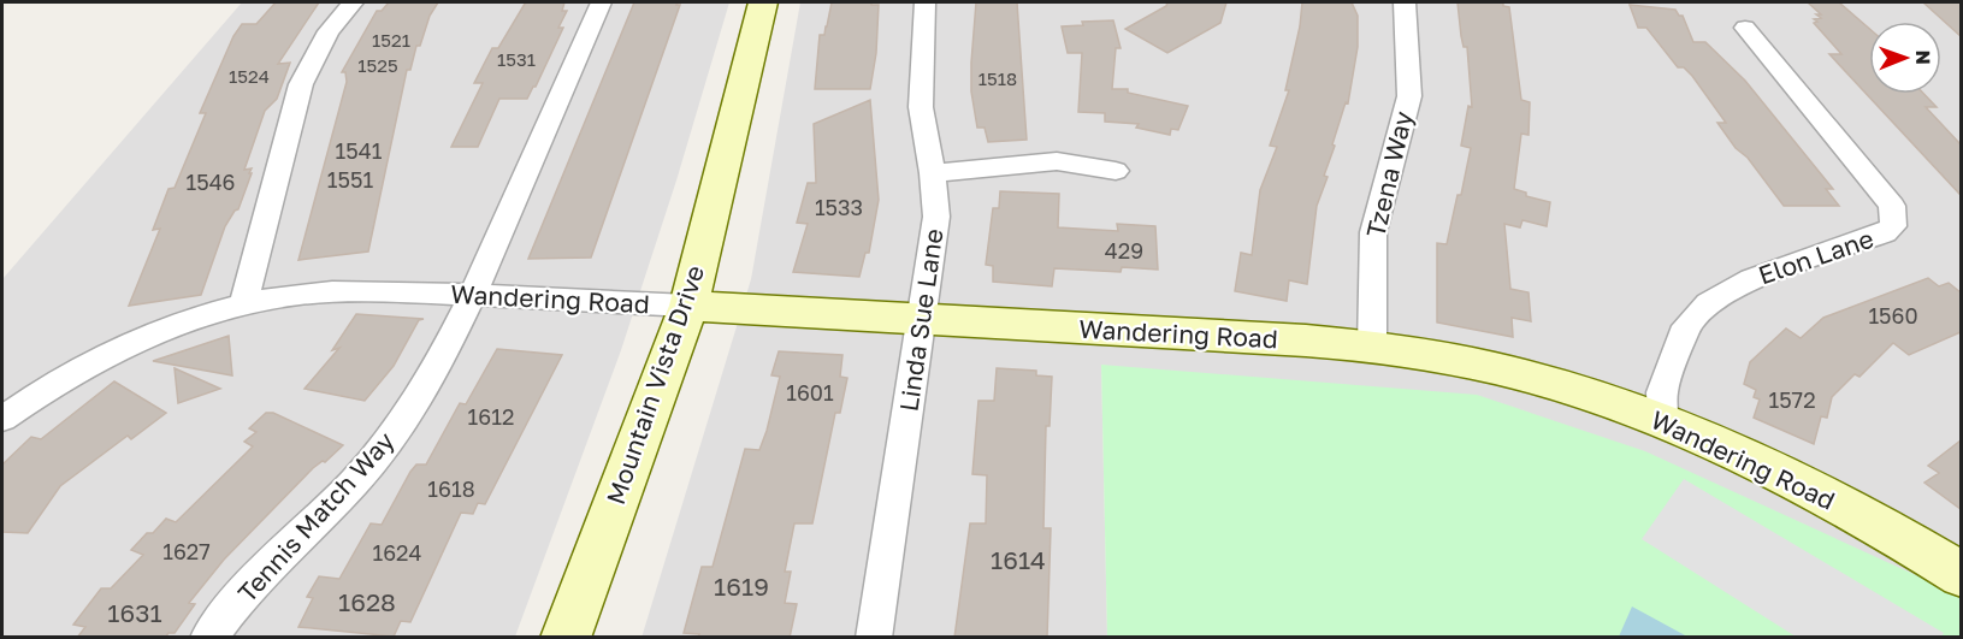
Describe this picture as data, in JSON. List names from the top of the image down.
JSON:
{
  "streets": {
    "street": [
      "Tzena Way",
      "Elon Lane",
      "Wandering Road",
      "Linda Sue Lane",
      "Mountain Vista Drive",
      "Tennis Match Way"
    ]
  },
  "crossings": [
    ["Tzena Way", "Wandering Road"],
    ["Elon Lane", "Wandering Road"],
    ["Wandering Road", "Linda Sue Lane"],
    ["Wandering Road", "Mountain Vista Drive"],
    ["Wandering Road", "Tennis Match Way"]
  ],
  "house_numbers": [
    "1521",
    "1531",
    "1525",
    "1524",
    "1518",
    "1541",
    "1551",
    "1546",
    "1533",
    "429",
    "1560",
    "1601",
    "1572",
    "1612",
    "1618",
    "1627",
    "1624",
    "1614",
    "1619",
    "1628",
    "1631"
  ],
  "north": "right"
}
